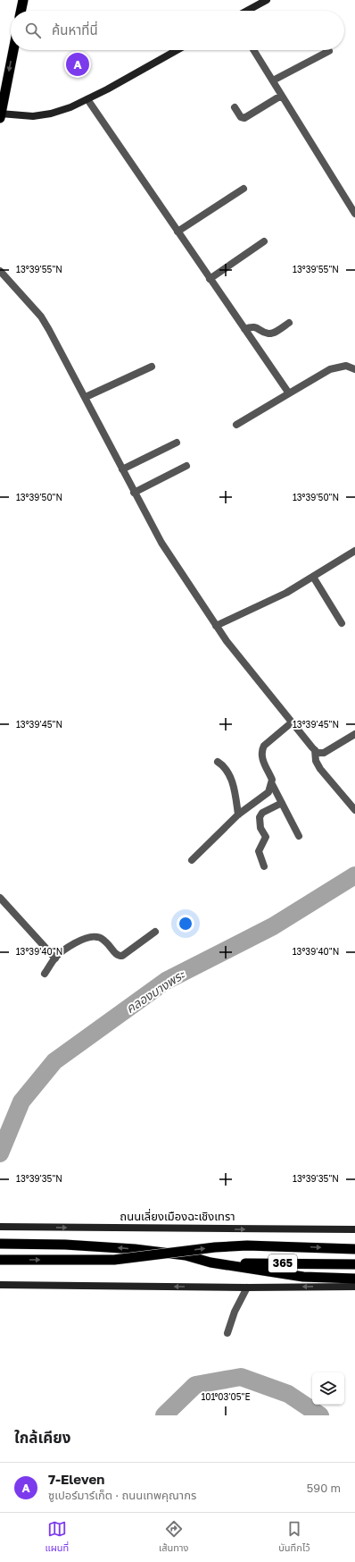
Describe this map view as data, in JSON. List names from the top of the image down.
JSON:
{
  "streets": {
    "highway": ["365"],
    "main road": ["ถนนเลี่ยงเมืองฉะเชิงเทรา"]
  },
  "water": ["คลองบางพระ"],
  "page": {
    "search": "ค้นหาที่นี่",
    "pins": "A",
    "heading": "ใกล้เคียง",
    "list": [
      {
        "mark": "A",
        "name": "7-Eleven",
        "note": "ซูเปอร์มาร์เก็ต · ถนนเทพคุณากร",
        "value": "590 m"
      }
    ],
    "nav": ["แผนที่", "เส้นทาง", "บันทึกไว้"]
  },
  "coordinates": [
    "13°39'55\"N",
    "13°39'50\"N",
    "13°39'45\"N",
    "13°39'40\"N",
    "13°39'35\"N",
    "101°03'05\"E"
  ]
}
